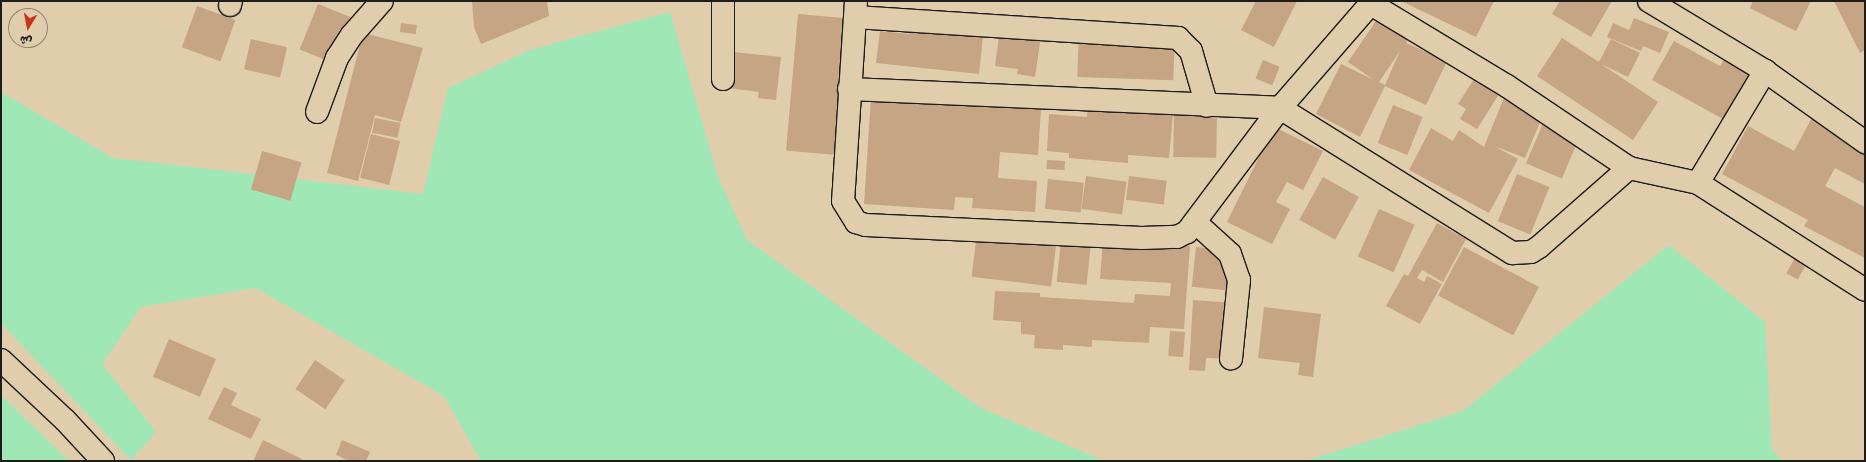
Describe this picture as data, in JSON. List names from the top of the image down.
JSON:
{
  "north": "bottom"
}
